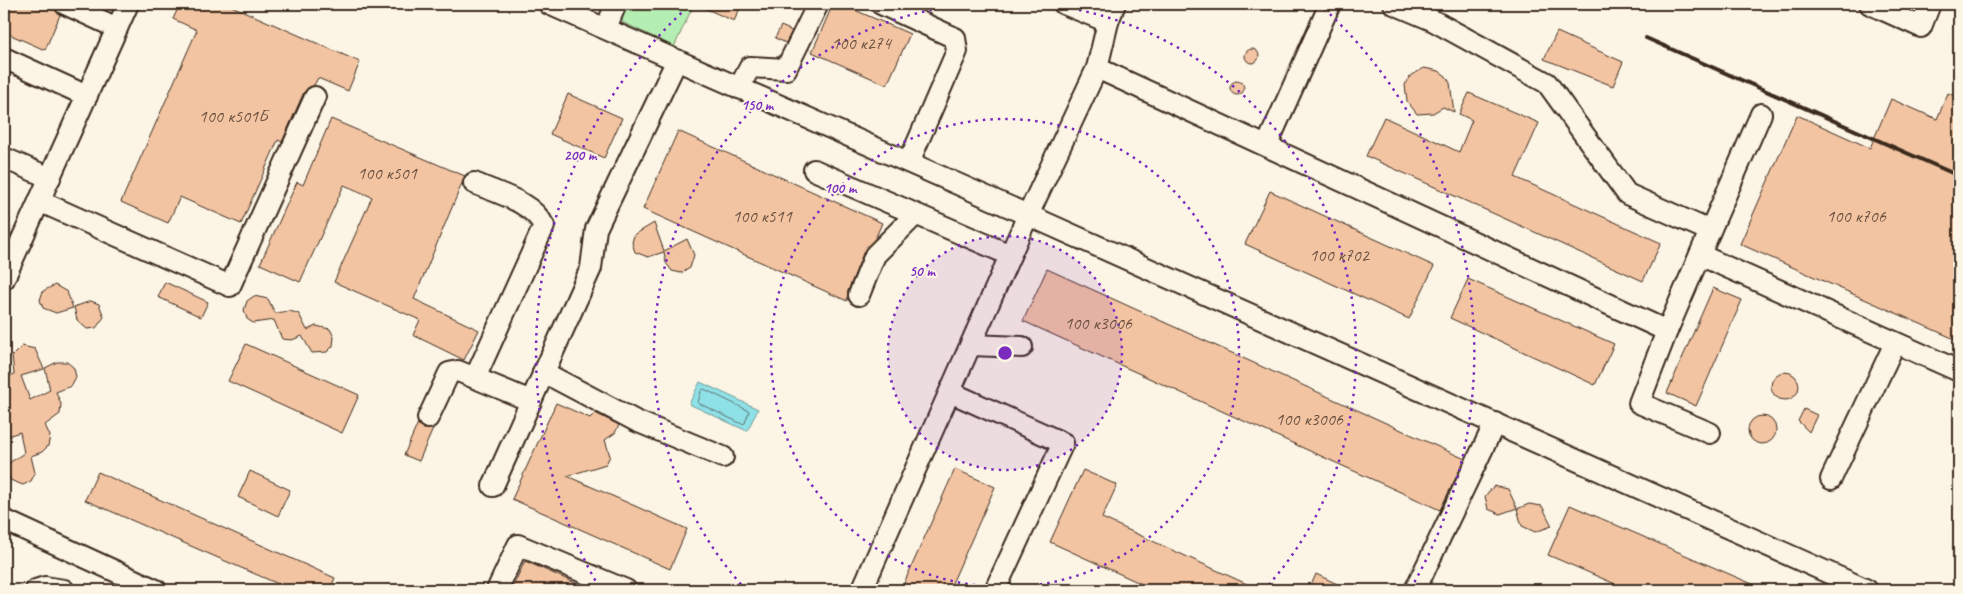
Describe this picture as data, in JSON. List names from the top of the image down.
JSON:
{
  "house_numbers": [
    "100 к274",
    "100 к501Б",
    "100 к501",
    "100 к511",
    "100 к706",
    "100 к702",
    "100 к3006",
    "100 к3006"
  ],
  "rings": [
    "150 m",
    "200 m",
    "100 m",
    "50 m"
  ]
}
